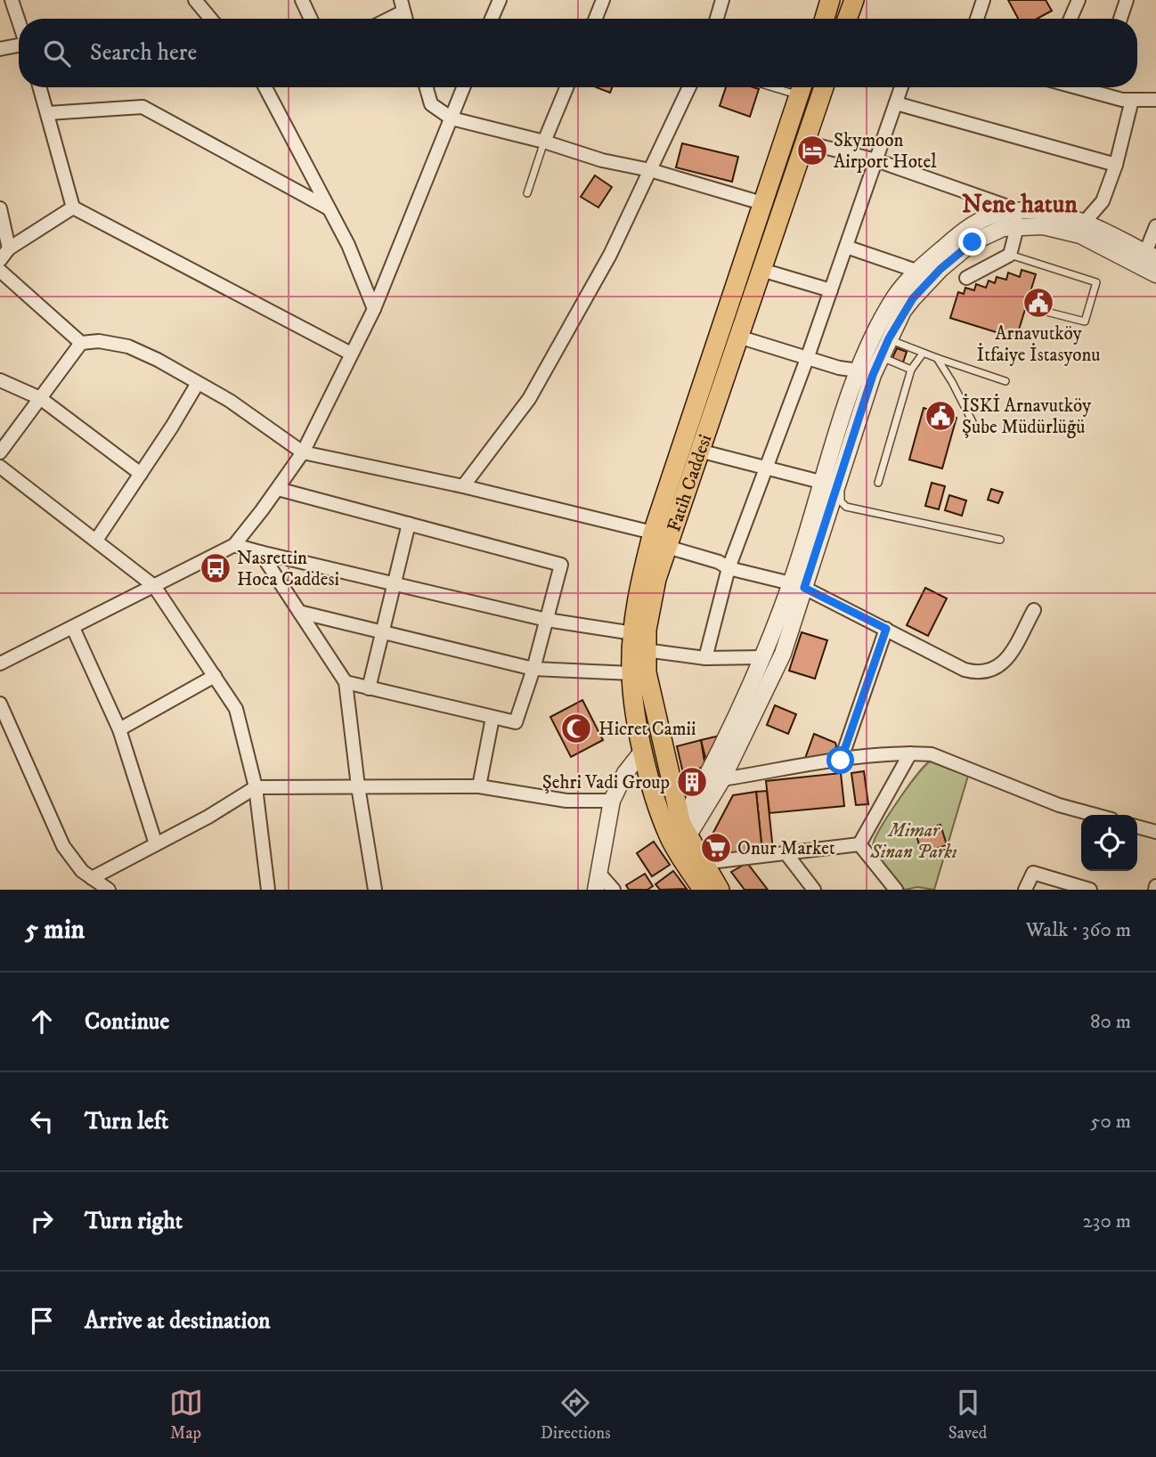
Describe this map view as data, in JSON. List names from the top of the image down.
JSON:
{
  "streets": {
    "main road": ["Fatih Caddesi"]
  },
  "districts": ["Nene hatun"],
  "parks": ["Mimar Sinan Parkı"],
  "places": {
    "hotel": ["Skymoon Airport Hotel"],
    "public building": ["Arnavutköy İtfaiye İstasyonu", "İSKİ Arnavutköy Şube Müdürlüğü"],
    "bus stop": ["Nasrettin Hoca Caddesi"],
    "mosque": ["Hicret Camii"],
    "building": ["Şehri Vadi Group"],
    "supermarket": ["Onur Market"]
  },
  "page": {
    "search": "Search here",
    "heading": ["5 min", "Walk · 360 m"],
    "list": [
      ["Continue", "80 m"],
      ["Turn left", "50 m"],
      ["Turn right", "230 m"],
      "Arrive at destination"
    ],
    "nav": ["Map", "Directions", "Saved"]
  }
}
